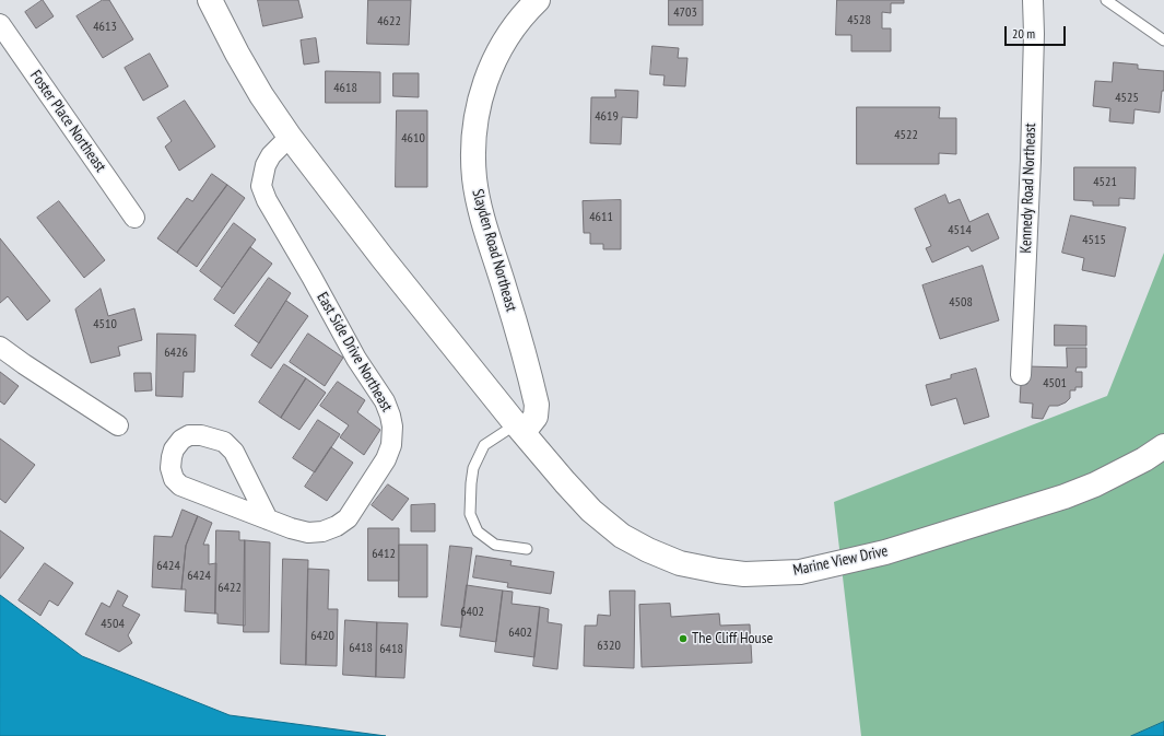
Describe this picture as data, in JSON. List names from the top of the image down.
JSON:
{
  "streets": {
    "main road": ["Slayden Road Northeast", "Marine View Drive"],
    "street": ["Foster Place Northeast", "Kennedy Road Northeast", "East Side Drive Northeast"]
  },
  "crossings": [
    ["Slayden Road Northeast", "Marine View Drive"]
  ],
  "places": ["The Cliff House"],
  "house_numbers": [
    "4703",
    "4528",
    "4622",
    "4613",
    "4618",
    "4525",
    "4619",
    "4522",
    "4610",
    "4521",
    "4611",
    "4514",
    "4515",
    "4508",
    "4510",
    "6426",
    "4501",
    "6412",
    "6424",
    "6424",
    "6422",
    "6402",
    "4504",
    "6402",
    "6420",
    "6320",
    "6418",
    "6418"
  ],
  "scale_bar": "20 m"
}
